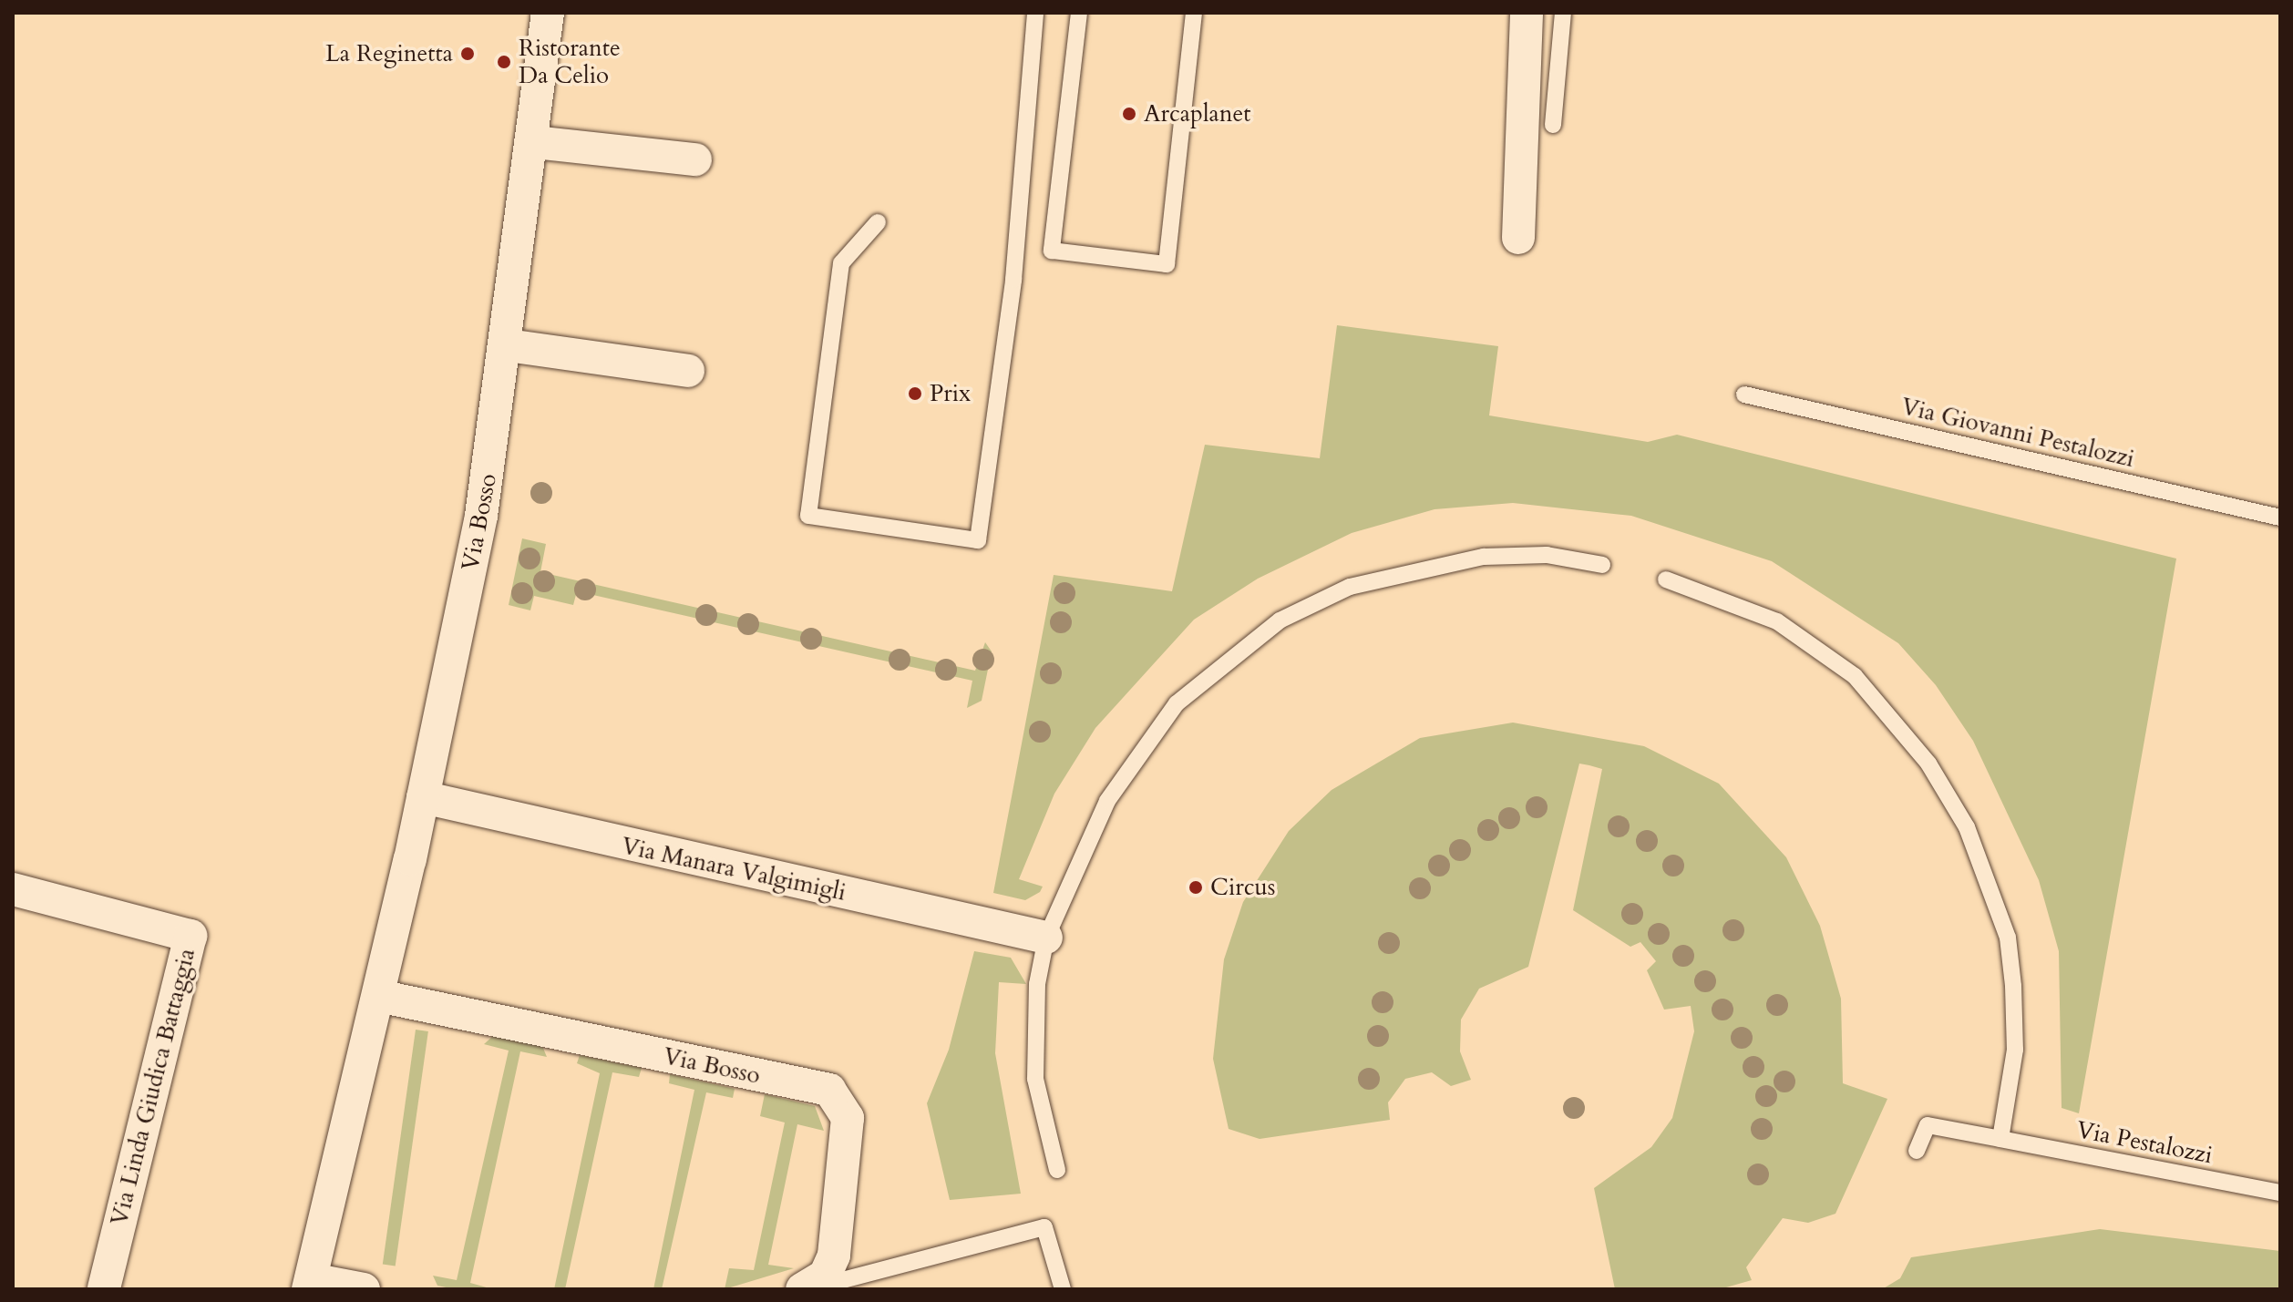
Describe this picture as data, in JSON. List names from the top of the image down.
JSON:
{
  "streets": {
    "street": ["Via Bosso", "Via Manara Valgimigli", "Via Linda Giudica Battaggia"],
    "lane": ["Via Giovanni Pestalozzi", "Via Pestalozzi"]
  },
  "crossings": [
    ["Via Bosso", "Via Manara Valgimigli"]
  ],
  "places": [
    "La Reginetta",
    "Ristorante Da Celio",
    "Arcaplanet",
    "Prix",
    "Circus"
  ]
}
